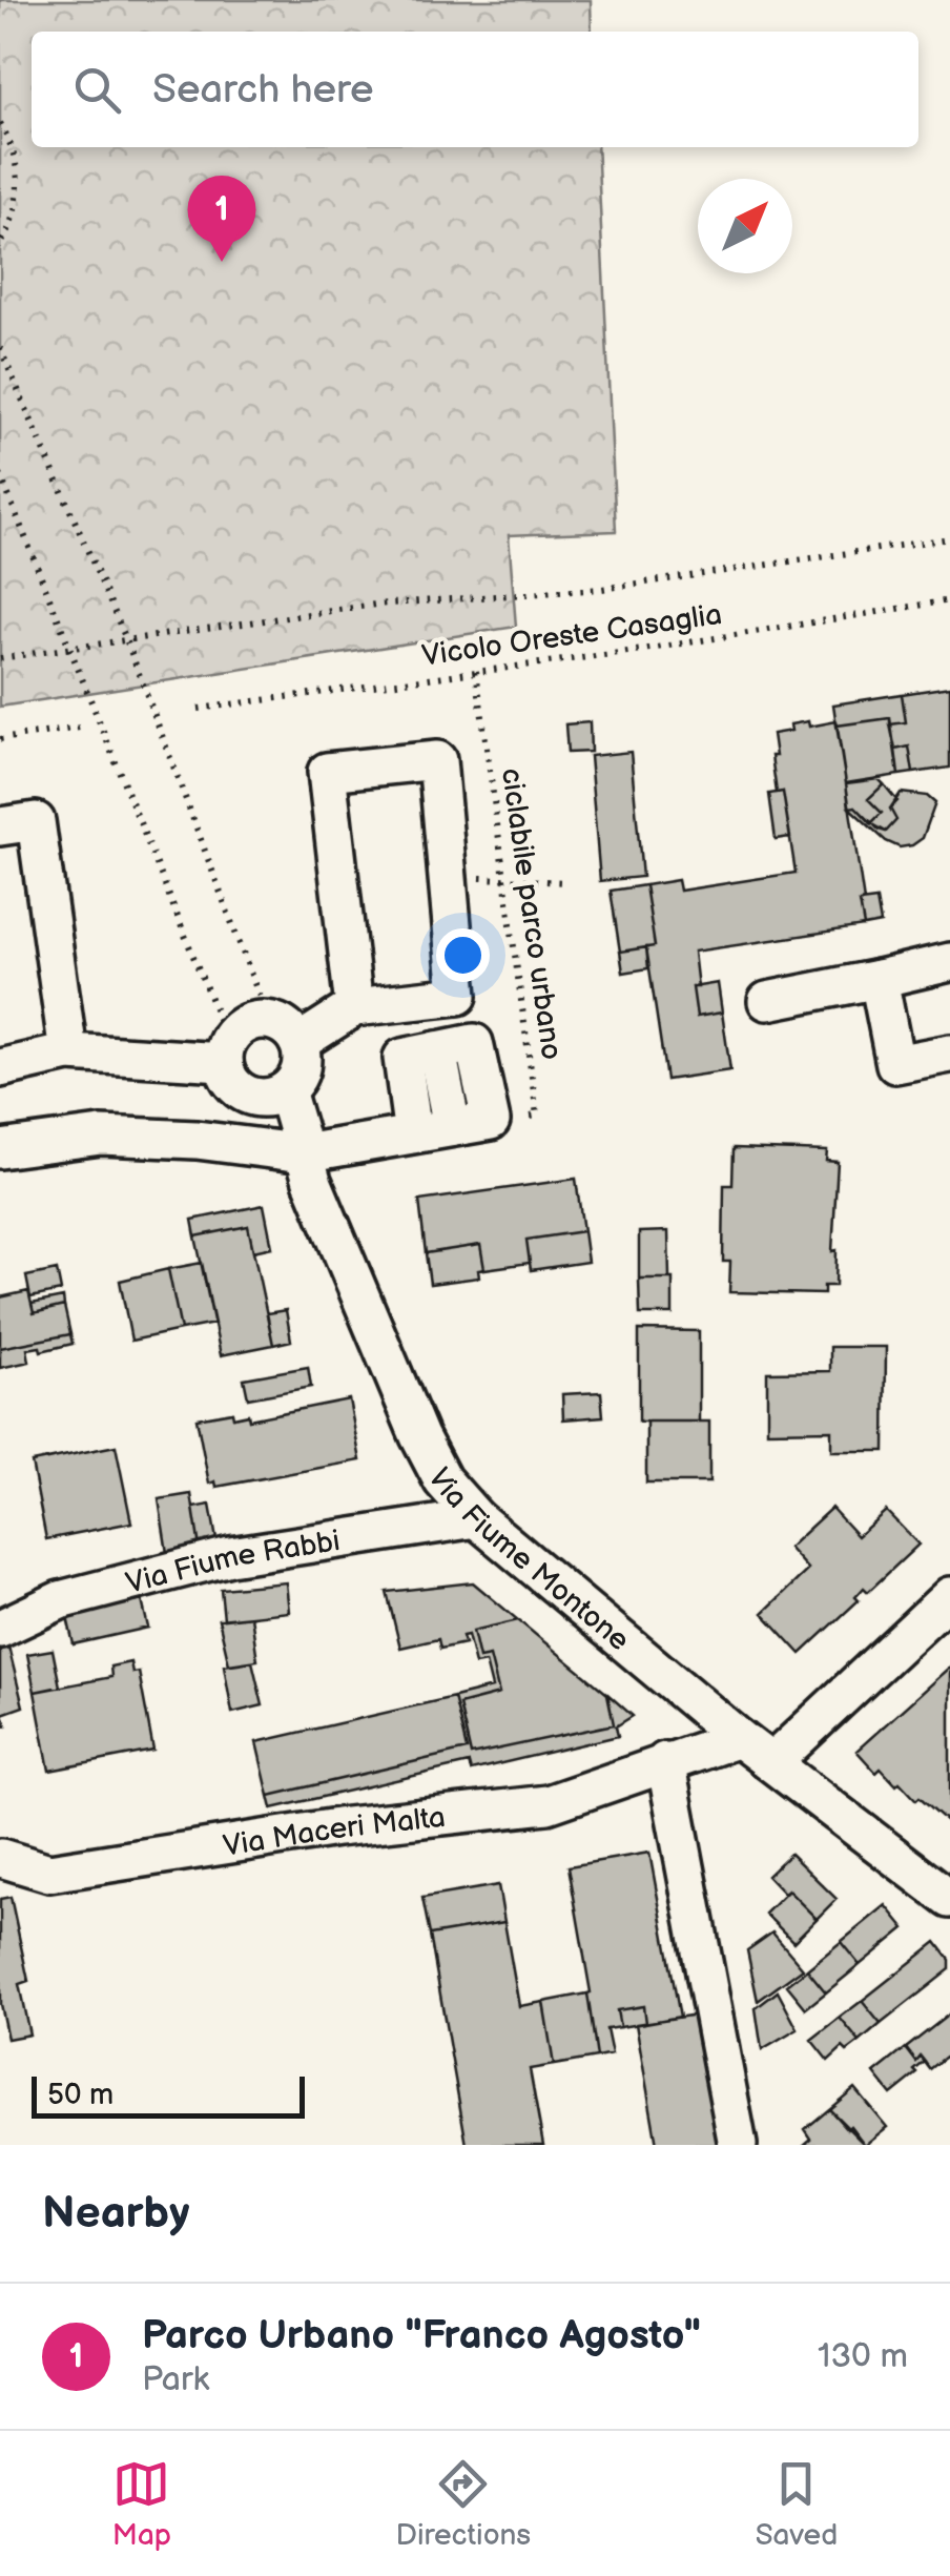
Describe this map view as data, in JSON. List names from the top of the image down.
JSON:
{
  "streets": {
    "street": ["Via Fiume Montone", "Via Fiume Rabbi", "Via Maceri Malta"],
    "path": ["Vicolo Oreste Casaglia", "ciclabile parco urbano"]
  },
  "crossings": [
    ["Vicolo Oreste Casaglia", "ciclabile parco urbano"],
    ["Via Fiume Montone", "Via Fiume Rabbi"],
    ["Via Fiume Montone", "Via Maceri Malta"]
  ],
  "scale_bar": "50 m",
  "north": "top right",
  "page": {
    "search": "Search here",
    "pins": "1",
    "scale": "50 m",
    "heading": "Nearby",
    "list": [
      {
        "mark": "1",
        "name": "Parco Urbano \"Franco Agosto\"",
        "note": "Park",
        "value": "130 m"
      }
    ],
    "nav": ["Map", "Directions", "Saved"]
  }
}
